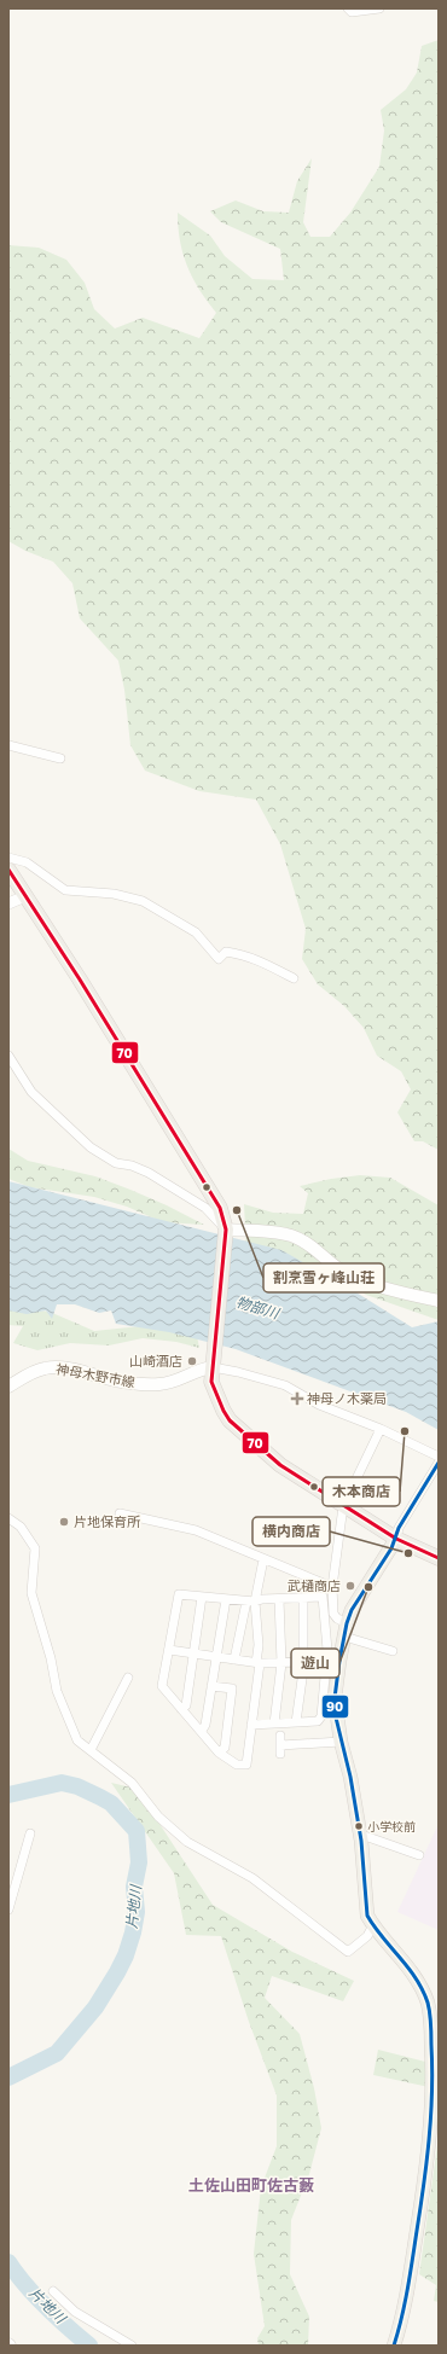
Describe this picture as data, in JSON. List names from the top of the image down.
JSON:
{
  "streets": {
    "main road": ["神母木野市線"]
  },
  "districts": ["土佐山田町佐古藪"],
  "water": ["物部川", "片地川"],
  "places": {
    "other": [
      "割烹雪ヶ峰山荘",
      "山崎酒店",
      "木本商店",
      "片地保育所",
      "横内商店",
      "武樋商店",
      "遊山",
      "小学校前"
    ],
    "health": ["神母ノ木薬局"]
  },
  "lines": ["transit line 70", "transit line 90"]
}
